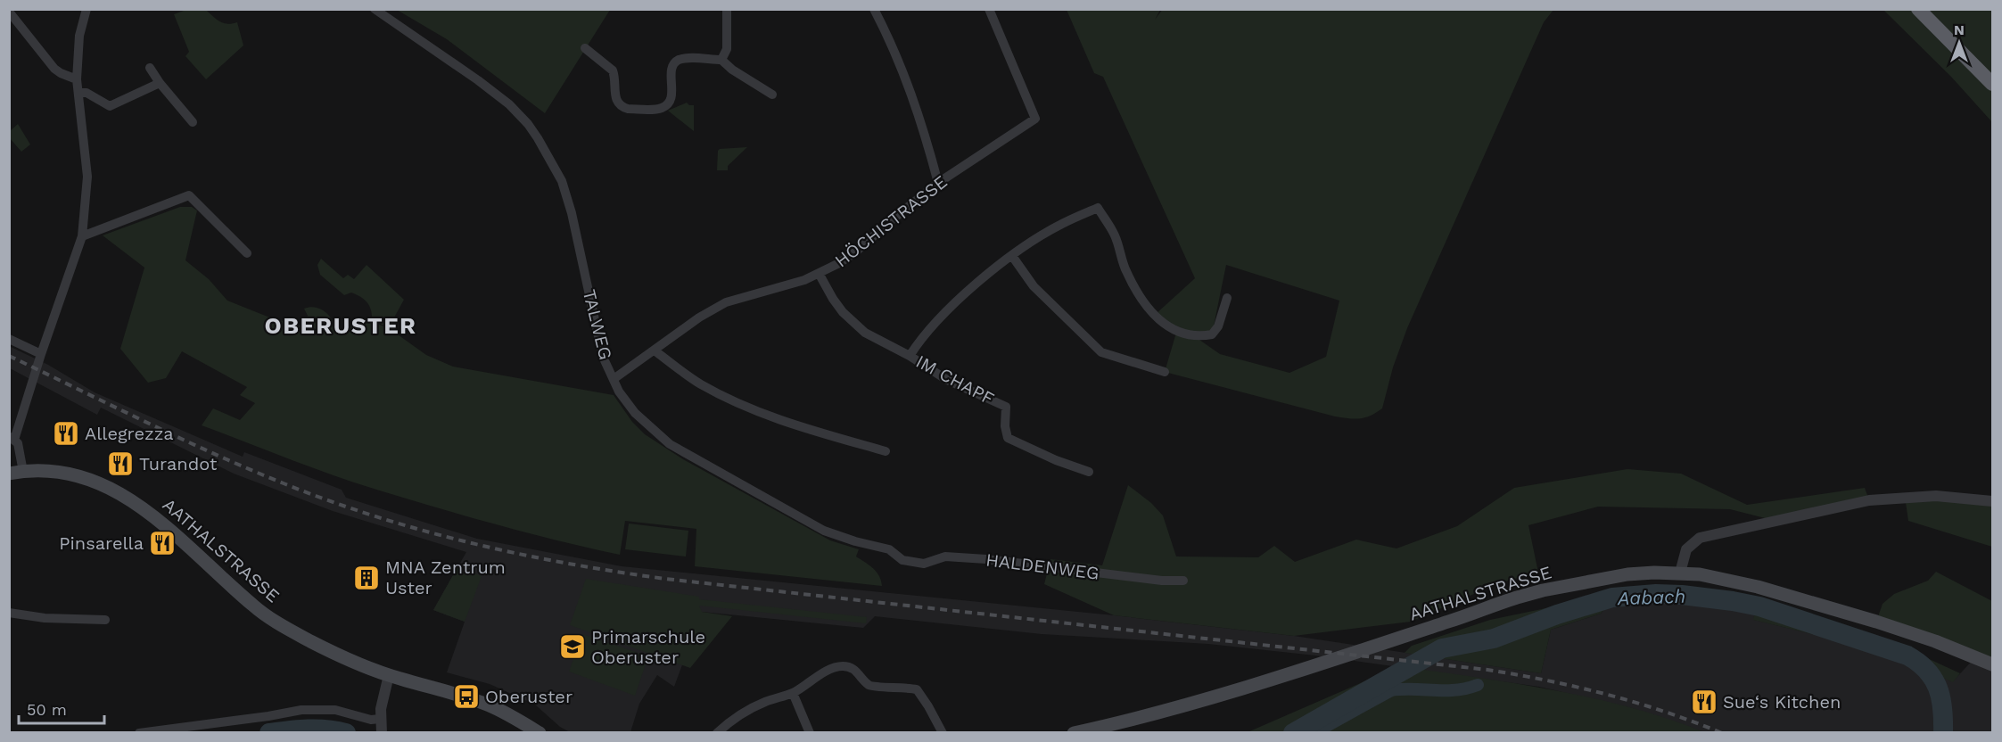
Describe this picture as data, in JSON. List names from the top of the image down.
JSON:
{
  "streets": {
    "main road": ["AATHALSTRASSE"],
    "street": [
      "HÖCHISTRASSE",
      "TALWEG",
      "IM CHAPF",
      "HALDENWEG"
    ]
  },
  "crossings": [
    ["HÖCHISTRASSE", "TALWEG"],
    ["HÖCHISTRASSE", "IM CHAPF"],
    ["TALWEG", "HALDENWEG"]
  ],
  "districts": ["OBERUSTER"],
  "water": ["Aabach"],
  "places": {
    "restaurant": [
      "Allegrezza",
      "Turandot",
      "Pinsarella",
      "Sue‘s Kitchen"
    ],
    "building": ["MNA Zentrum Uster"],
    "school or university": ["Primarschule Oberuster"],
    "bus stop": ["Oberuster"]
  },
  "scale_bar": "50 m",
  "north": "top"
}
